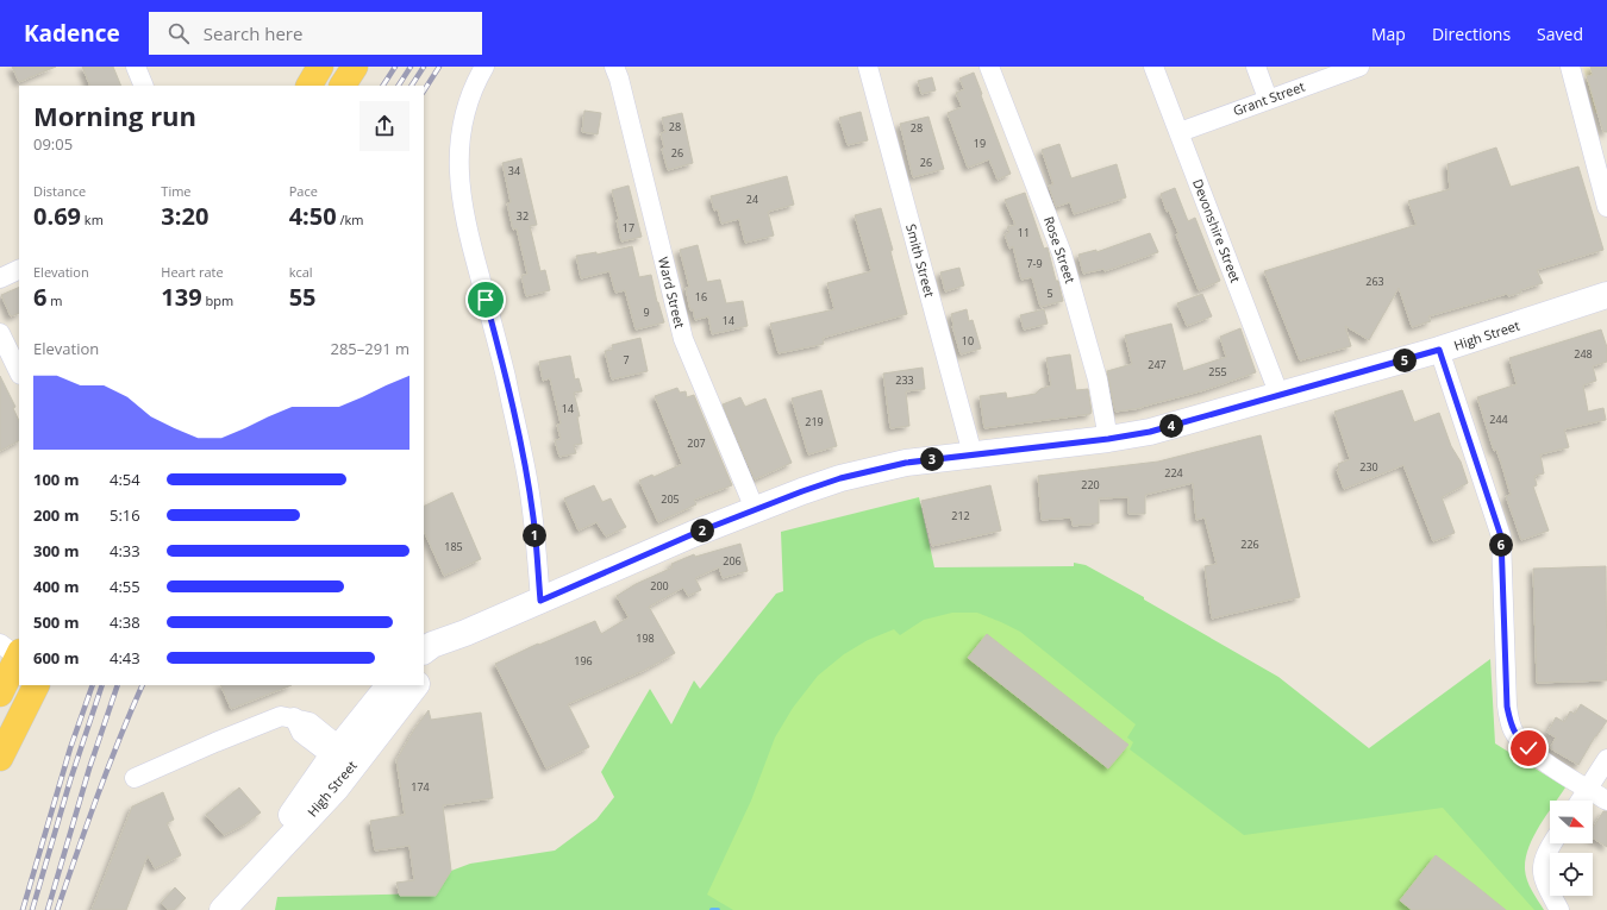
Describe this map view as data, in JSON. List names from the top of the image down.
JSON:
{
  "streets": {
    "main road": ["High Street"],
    "street": [
      "Grant Street",
      "Devonshire Street",
      "Rose Street",
      "Smith Street",
      "Ward Street"
    ]
  },
  "crossings": [
    ["Grant Street", "Devonshire Street"],
    ["Devonshire Street", "High Street"],
    ["Rose Street", "High Street"],
    ["Smith Street", "High Street"],
    ["Ward Street", "High Street"]
  ],
  "house_numbers": [
    "28",
    "28",
    "19",
    "26",
    "26",
    "34",
    "24",
    "32",
    "17",
    "11",
    "7-9",
    "263",
    "5",
    "16",
    "9",
    "14",
    "10",
    "248",
    "7",
    "247",
    "255",
    "233",
    "14",
    "244",
    "219",
    "207",
    "230",
    "224",
    "220",
    "205",
    "212",
    "226",
    "185",
    "206",
    "200",
    "198",
    "196",
    "174"
  ],
  "north": "right",
  "page": {
    "header": "Kadence",
    "search": "Search here",
    "nav": ["Map", "Directions", "Saved"],
    "heading": ["Morning run", "09:05"],
    "stats": [
      ["Distance", "0.69 km"],
      ["Time", "3:20"],
      ["Pace", "4:50 /km"],
      ["Elevation", "6 m"],
      ["Heart rate", "139 bpm"],
      ["kcal", "55"]
    ],
    "chart": ["Elevation", "285–291 m"],
    "pins": [
      "5",
      "4",
      "3",
      "2",
      "1",
      "6"
    ],
    "list": [
      {
        "name": "100 m",
        "note": "4:54"
      },
      {
        "name": "200 m",
        "note": "5:16"
      },
      {
        "name": "300 m",
        "note": "4:33"
      },
      {
        "name": "400 m",
        "note": "4:55"
      },
      {
        "name": "500 m",
        "note": "4:38"
      },
      {
        "name": "600 m",
        "note": "4:43"
      }
    ]
  }
}
